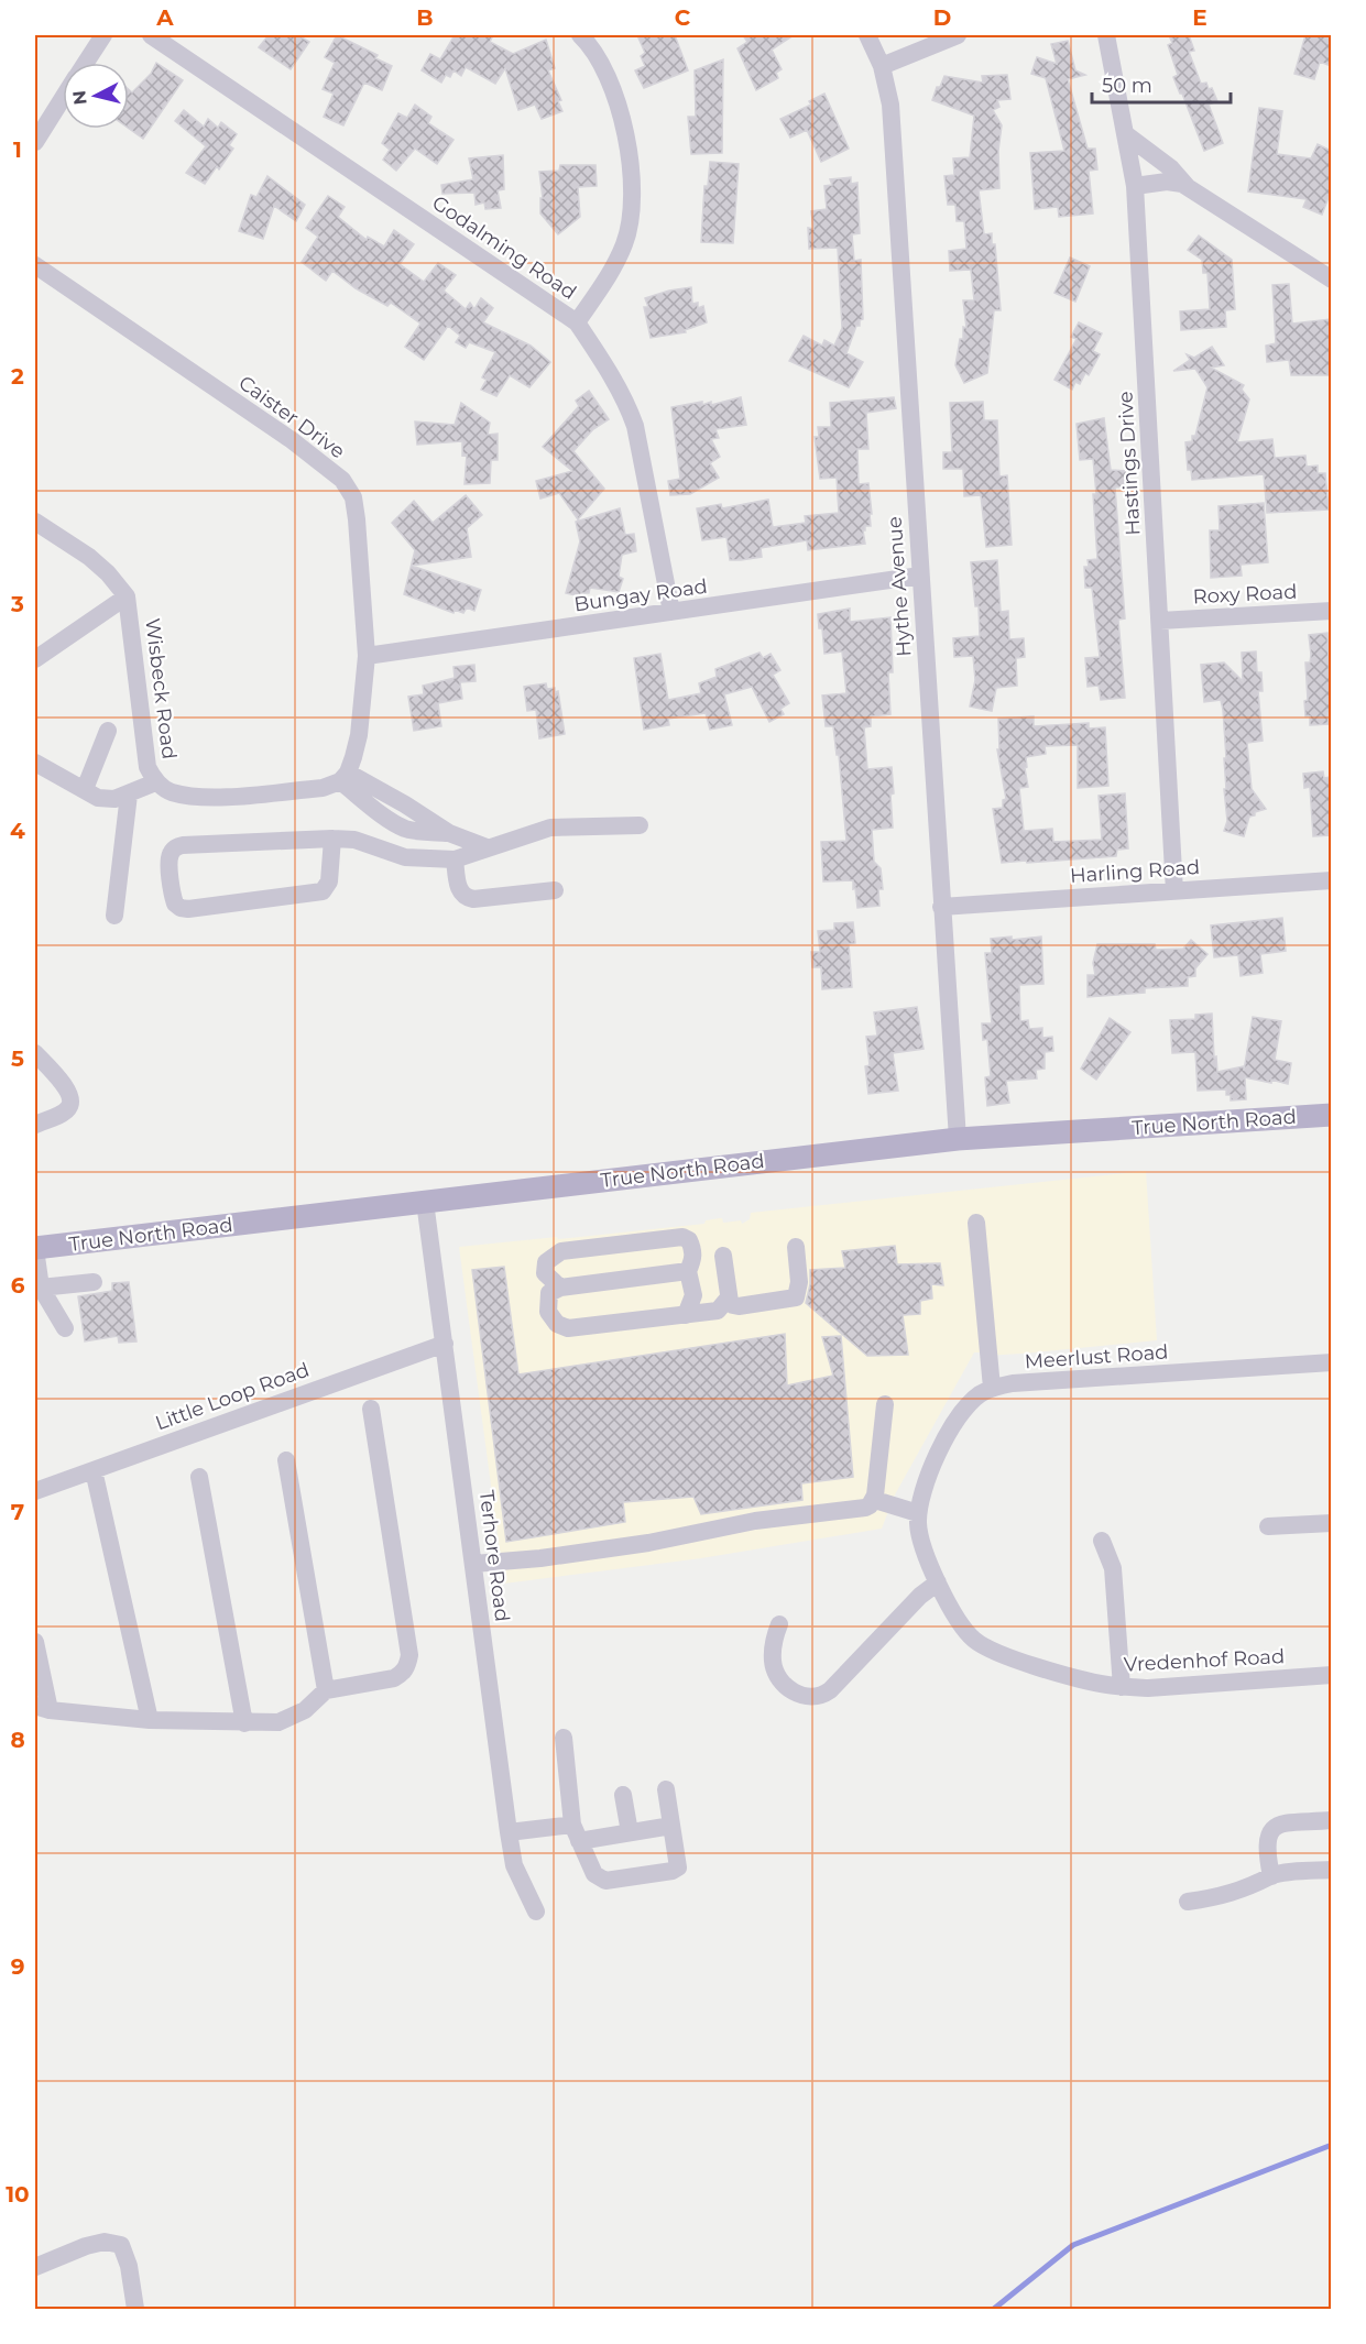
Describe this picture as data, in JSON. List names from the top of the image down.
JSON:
{
  "streets": {
    "main road": ["True North Road"],
    "street": [
      "Godalming Road",
      "Caister Drive",
      "Hastings Drive",
      "Hythe Avenue",
      "Roxy Road",
      "Bungay Road",
      "Wisbeck Road",
      "Harling Road",
      "Meerlust Road",
      "Little Loop Road",
      "Terhore Road",
      "Vredenhof Road"
    ]
  },
  "crossings": [
    ["Godalming Road", "Bungay Road"],
    ["Caister Drive", "Bungay Road"],
    ["Caister Drive", "Wisbeck Road"],
    ["Hastings Drive", "Roxy Road"],
    ["Hastings Drive", "Harling Road"],
    ["Hythe Avenue", "Bungay Road"],
    ["Hythe Avenue", "Harling Road"],
    ["Hythe Avenue", "True North Road"],
    ["True North Road", "Terhore Road"],
    ["Meerlust Road", "Vredenhof Road"],
    ["Little Loop Road", "Terhore Road"]
  ],
  "scale_bar": "50 m",
  "north": "left",
  "grid": {
    "columns": [
      "A",
      "B",
      "C",
      "D",
      "E"
    ],
    "rows": [
      "1",
      "2",
      "3",
      "4",
      "5",
      "6",
      "7",
      "8",
      "9",
      "10"
    ]
  }
}
